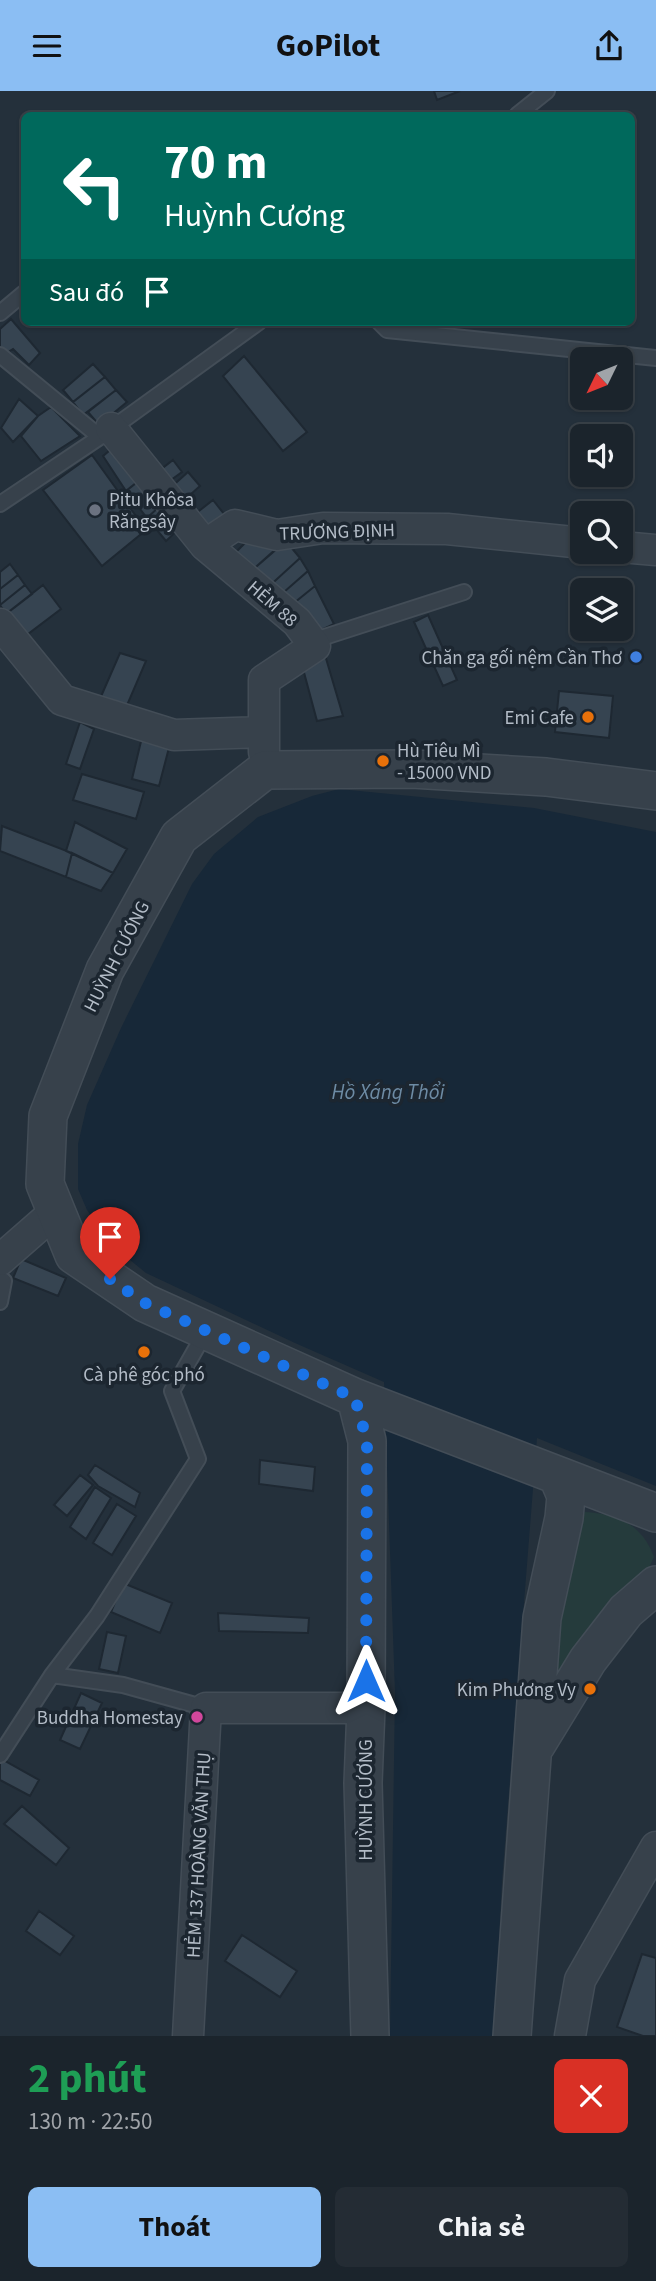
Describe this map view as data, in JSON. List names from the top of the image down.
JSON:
{
  "streets": {
    "street": [
      "TRƯƠNG ĐỊNH",
      "HẺM 88",
      "HUỲNH CƯƠNG",
      "HẺM 137 HOÀNG VĂN THỤ"
    ]
  },
  "crossings": [
    ["TRƯƠNG ĐỊNH", "HẺM 88"]
  ],
  "water": ["Hồ Xáng Thổi"],
  "places": [
    "Pitu Khôsa Răngsây",
    "Chăn ga gối nệm Cần Thơ",
    "Emi Cafe",
    "Hù Tiêu Mì - 15000 VND",
    "Cà phê góc phó",
    "Kim Phương Vy",
    "Buddha Homestay"
  ],
  "north": "bottom left",
  "page": {
    "header": "GoPilot",
    "turn": ["70 m", "Huỳnh Cương"],
    "then": "Sau đó",
    "heading": ["2 phút", "130 m · 22:50"],
    "buttons": ["Thoát", "Chia sẻ"]
  }
}
